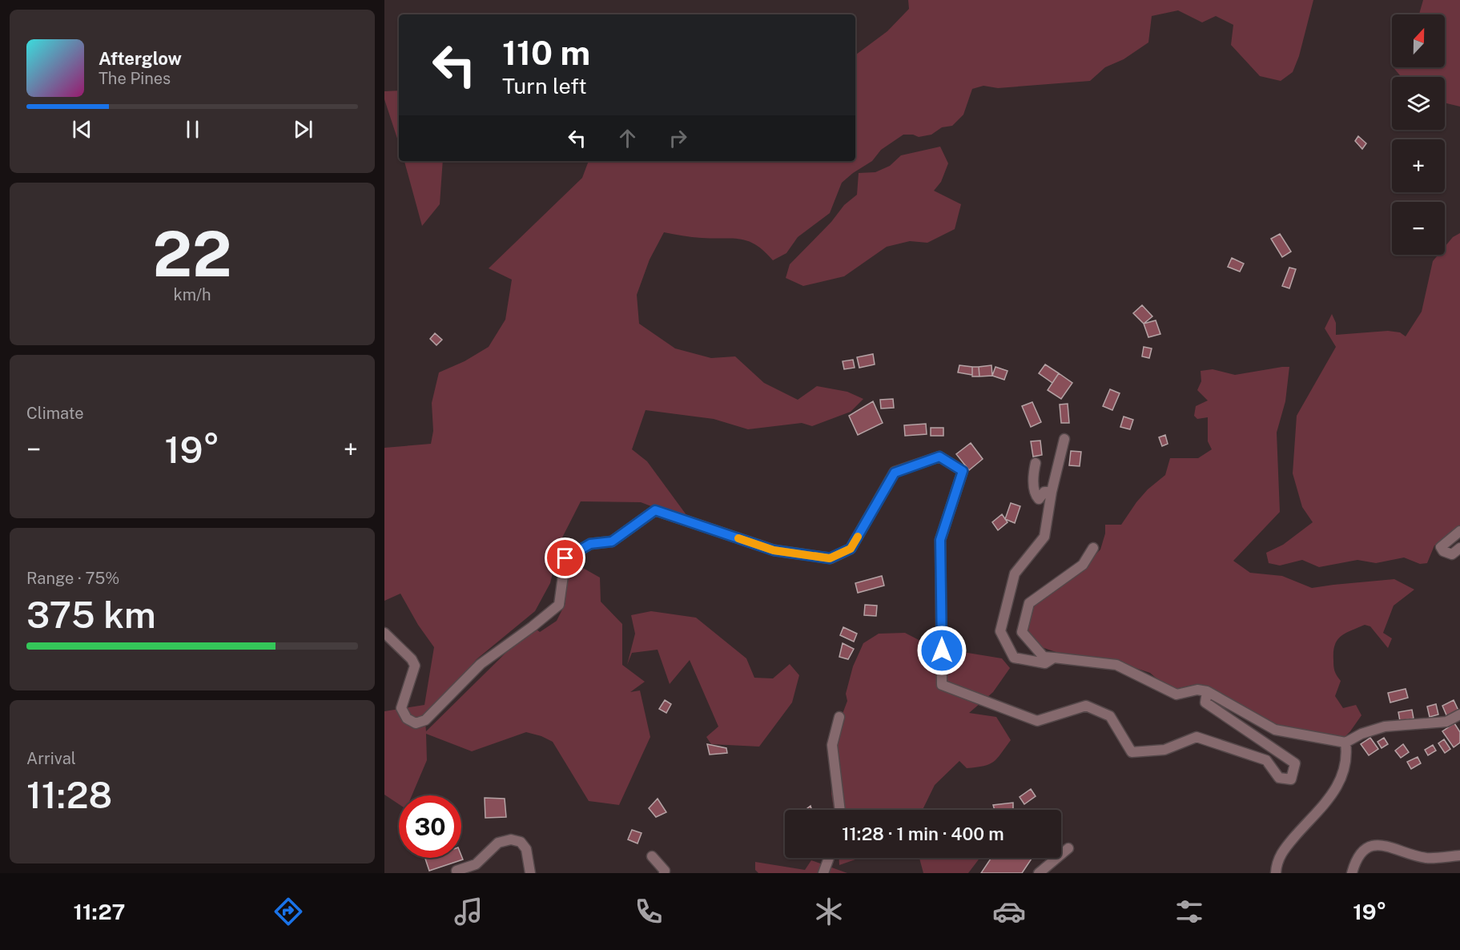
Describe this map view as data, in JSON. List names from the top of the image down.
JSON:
{
  "north": "top",
  "page": {
    "map_buttons": ["+", "−"],
    "turn": ["110 m", "Turn left"],
    "song": ["Afterglow", "The Pines"],
    "tile": [
      ["22", "km/h"],
      "Climate",
      ["Range · 75%", "375 km"],
      ["Arrival", "11:28"]
    ],
    "heat": ["−", "19°", "+"],
    "limit": "30",
    "trip": "11:28 · 1 min · 400 m",
    "tabs": ["11:27", "19°"]
  }
}
